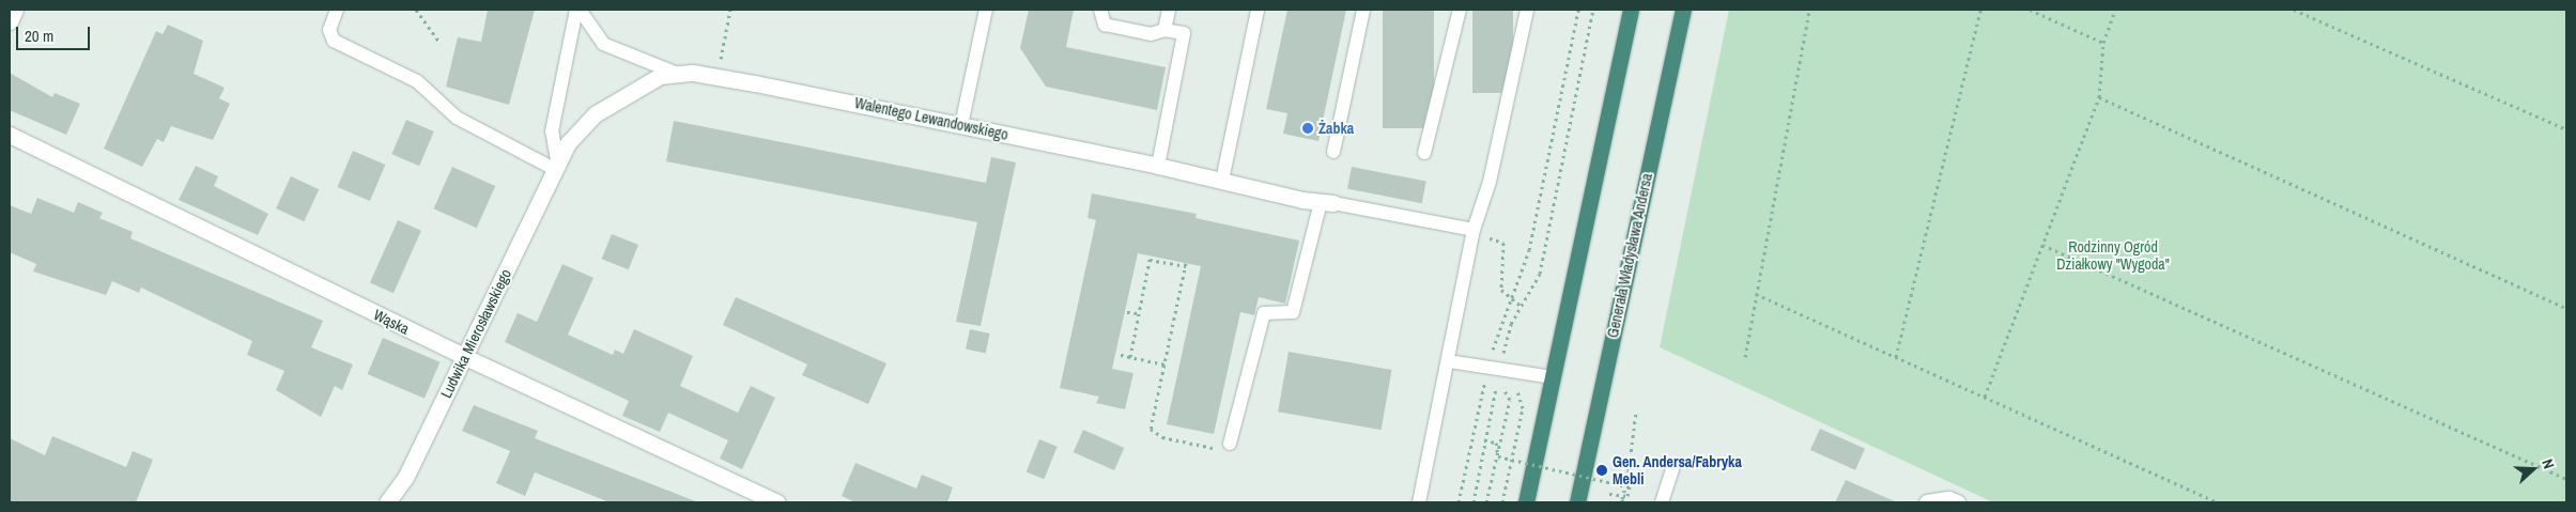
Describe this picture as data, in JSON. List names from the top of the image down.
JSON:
{
  "streets": {
    "highway": ["Generała Władysława Andersa"],
    "street": ["Walentego Lewandowskiego", "Wąska", "Ludwika Mierosławskiego"]
  },
  "crossings": [
    ["Walentego Lewandowskiego", "Ludwika Mierosławskiego"],
    ["Wąska", "Ludwika Mierosławskiego"]
  ],
  "parks": ["Rodzinny Ogród Działkowy \"Wygoda\""],
  "places": ["Żabka", "Gen. Andersa/Fabryka Mebli"],
  "scale_bar": "20 m",
  "north": "right"
}
